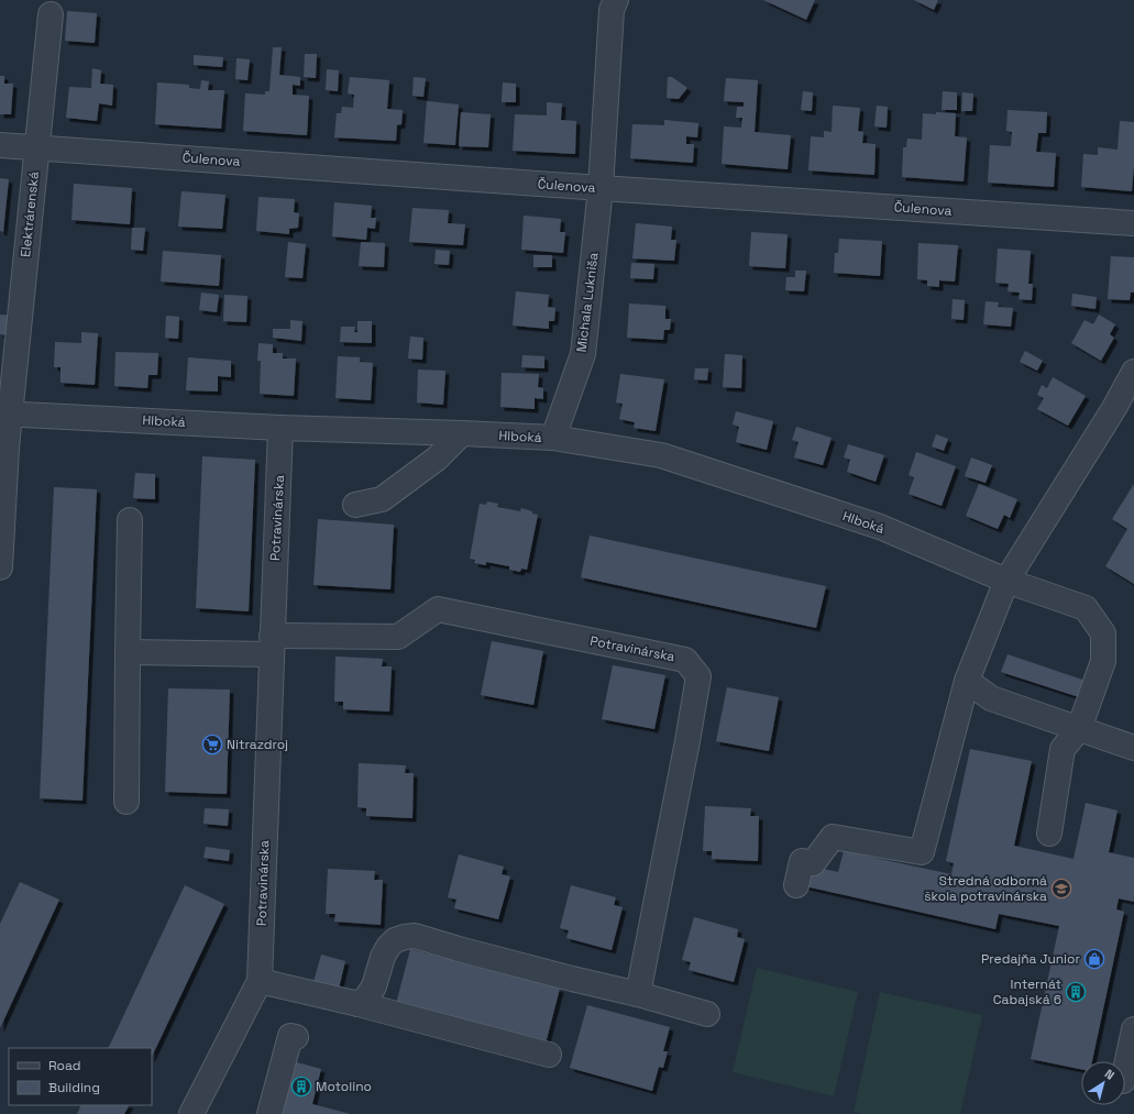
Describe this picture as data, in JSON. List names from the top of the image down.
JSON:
{
  "streets": {
    "street": [
      "Čulenova",
      "Elektrárenská",
      "Michala Lukniša",
      "Hlboká",
      "Potravinárska"
    ]
  },
  "crossings": [
    ["Čulenova", "Elektrárenská"],
    ["Čulenova", "Michala Lukniša"],
    ["Elektrárenská", "Hlboká"],
    ["Michala Lukniša", "Hlboká"],
    ["Hlboká", "Potravinárska"]
  ],
  "places": {
    "supermarket": ["Nitrazdroj"],
    "school or university": ["Stredná odborná škola potravinárska"],
    "shop": ["Predajňa Junior"],
    "building": ["Internát Cabajská 6", "Motolino"]
  },
  "legend": ["Road", "Building"],
  "north": "top right"
}
